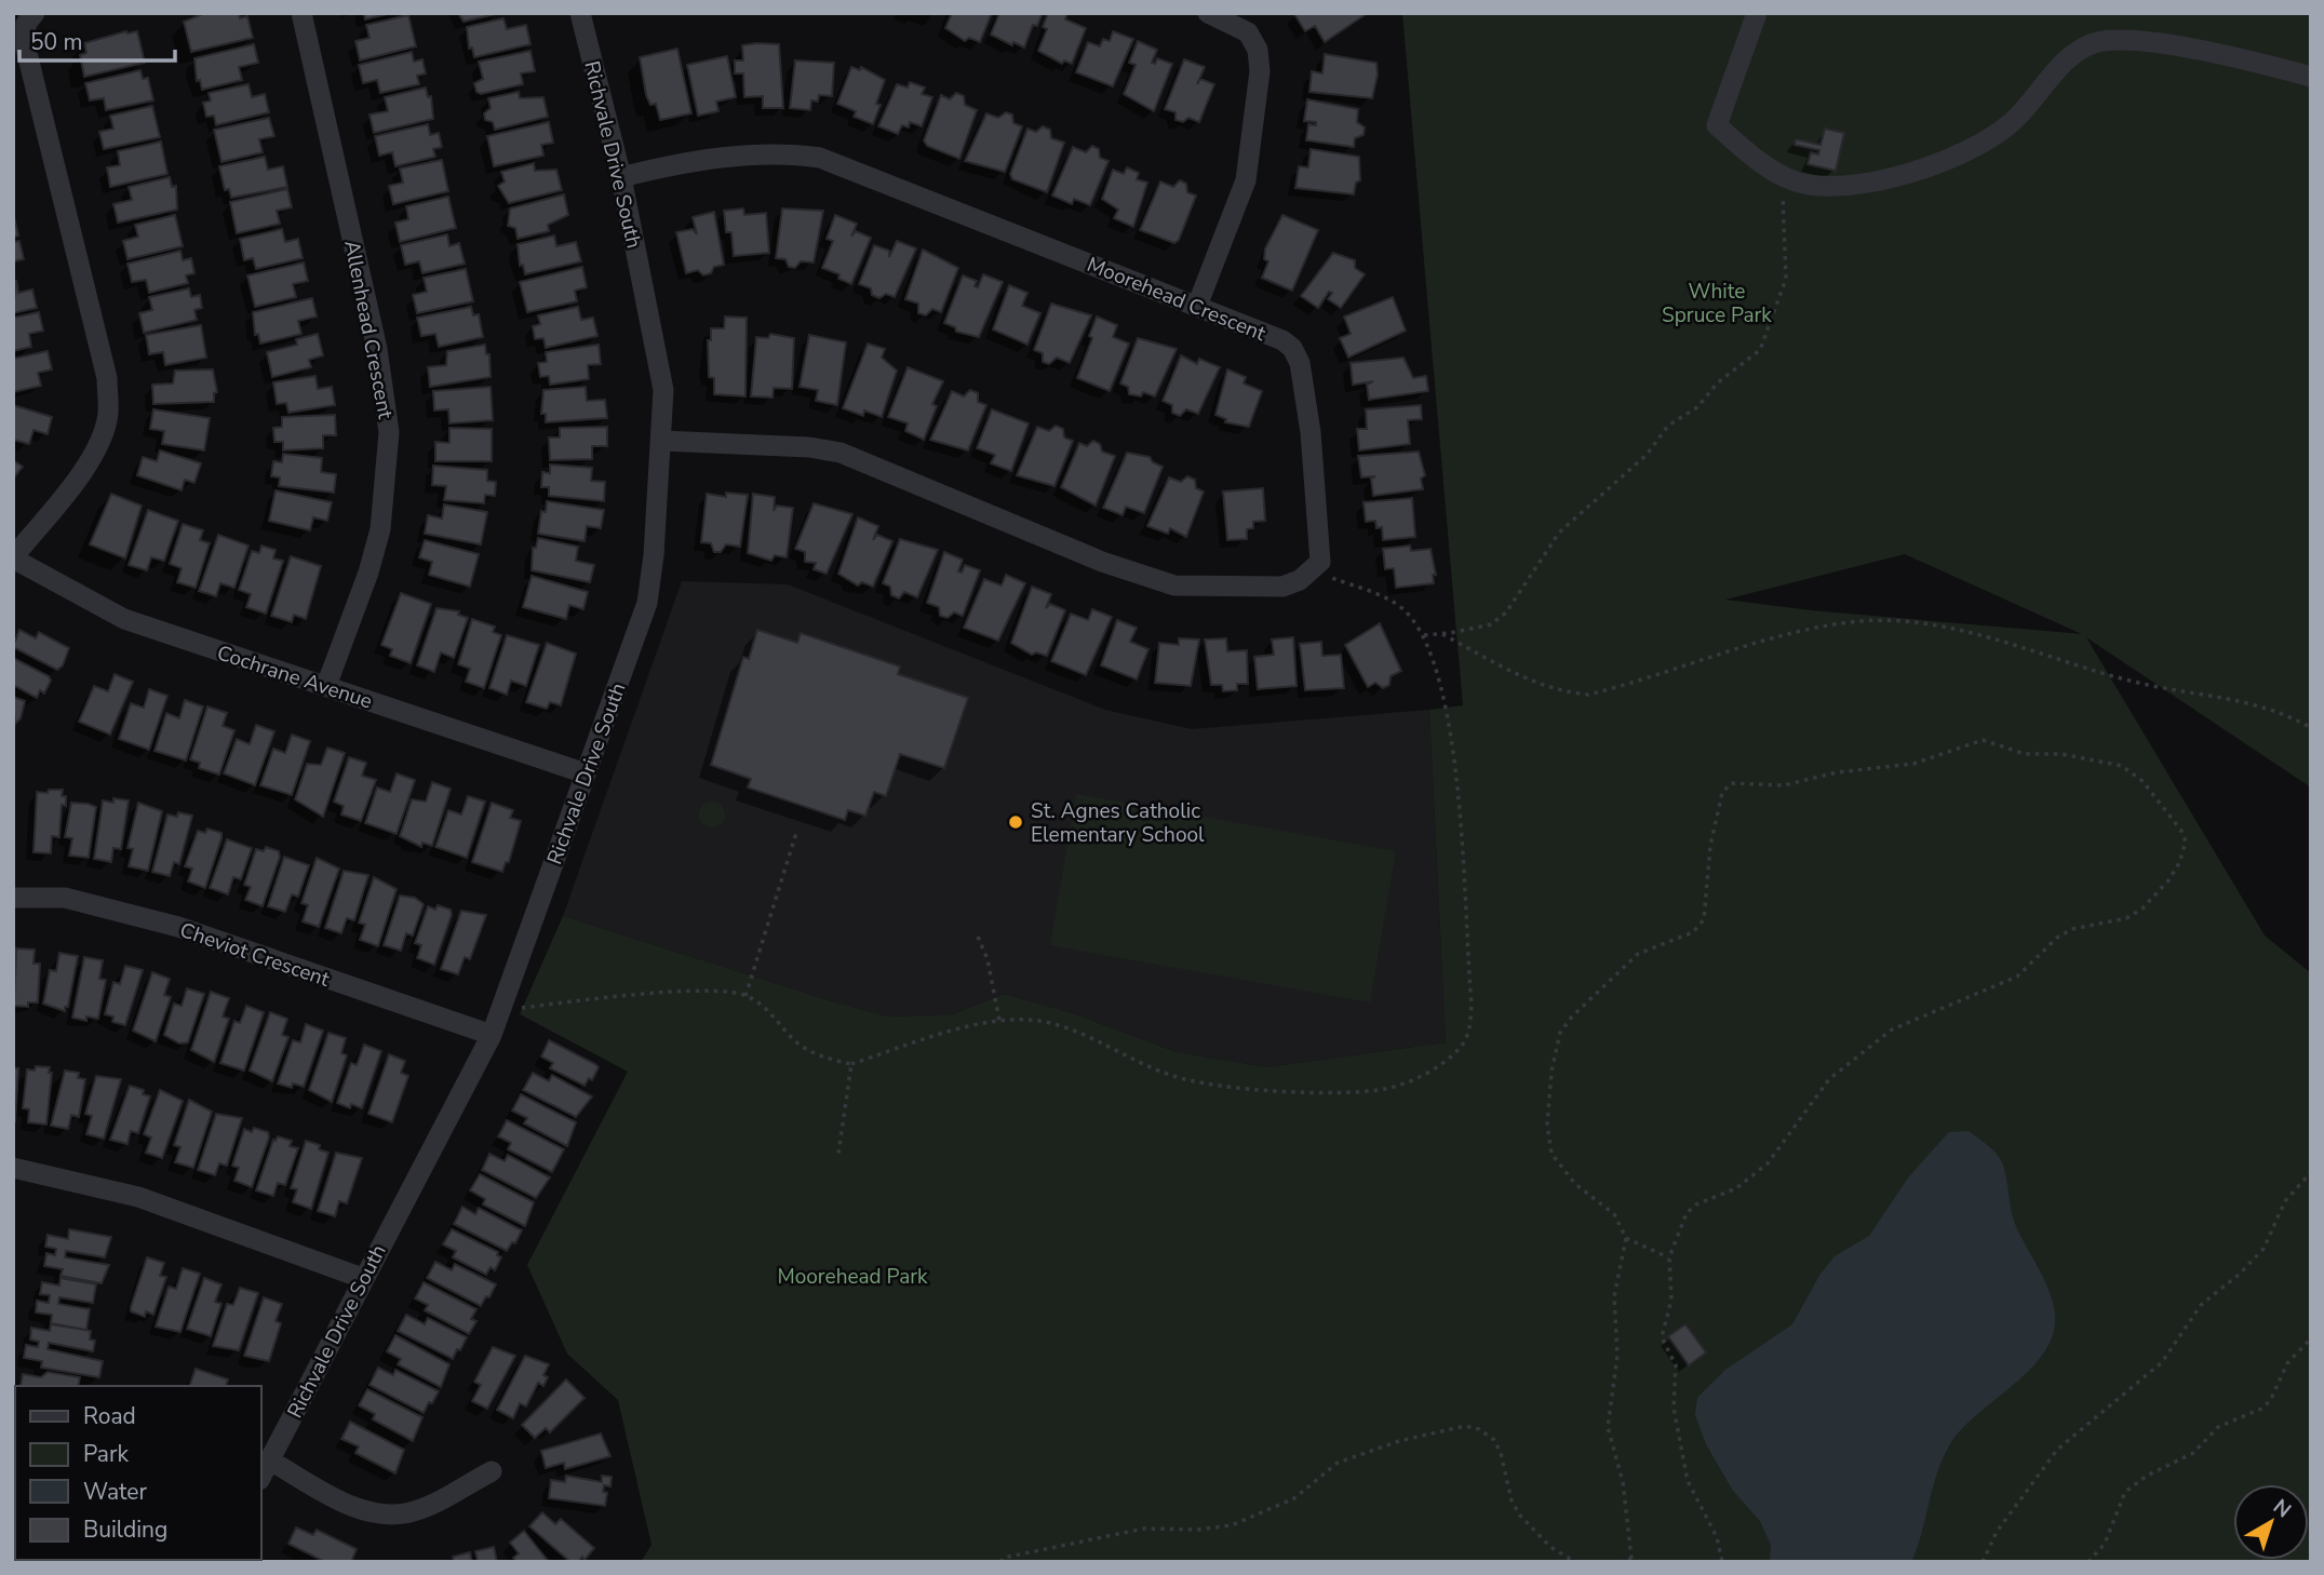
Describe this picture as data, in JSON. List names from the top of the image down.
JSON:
{
  "streets": {
    "street": [
      "Richvale Drive South",
      "Moorehead Crescent",
      "Allenhead Crescent",
      "Cochrane Avenue",
      "Cheviot Crescent"
    ]
  },
  "crossings": [
    ["Richvale Drive South", "Moorehead Crescent"],
    ["Richvale Drive South", "Cochrane Avenue"],
    ["Richvale Drive South", "Cheviot Crescent"],
    ["Allenhead Crescent", "Cochrane Avenue"]
  ],
  "parks": ["White Spruce Park", "Moorehead Park"],
  "places": ["St. Agnes Catholic Elementary School"],
  "legend": [
    "Road",
    "Park",
    "Water",
    "Building"
  ],
  "scale_bar": "50 m",
  "north": "top right"
}
